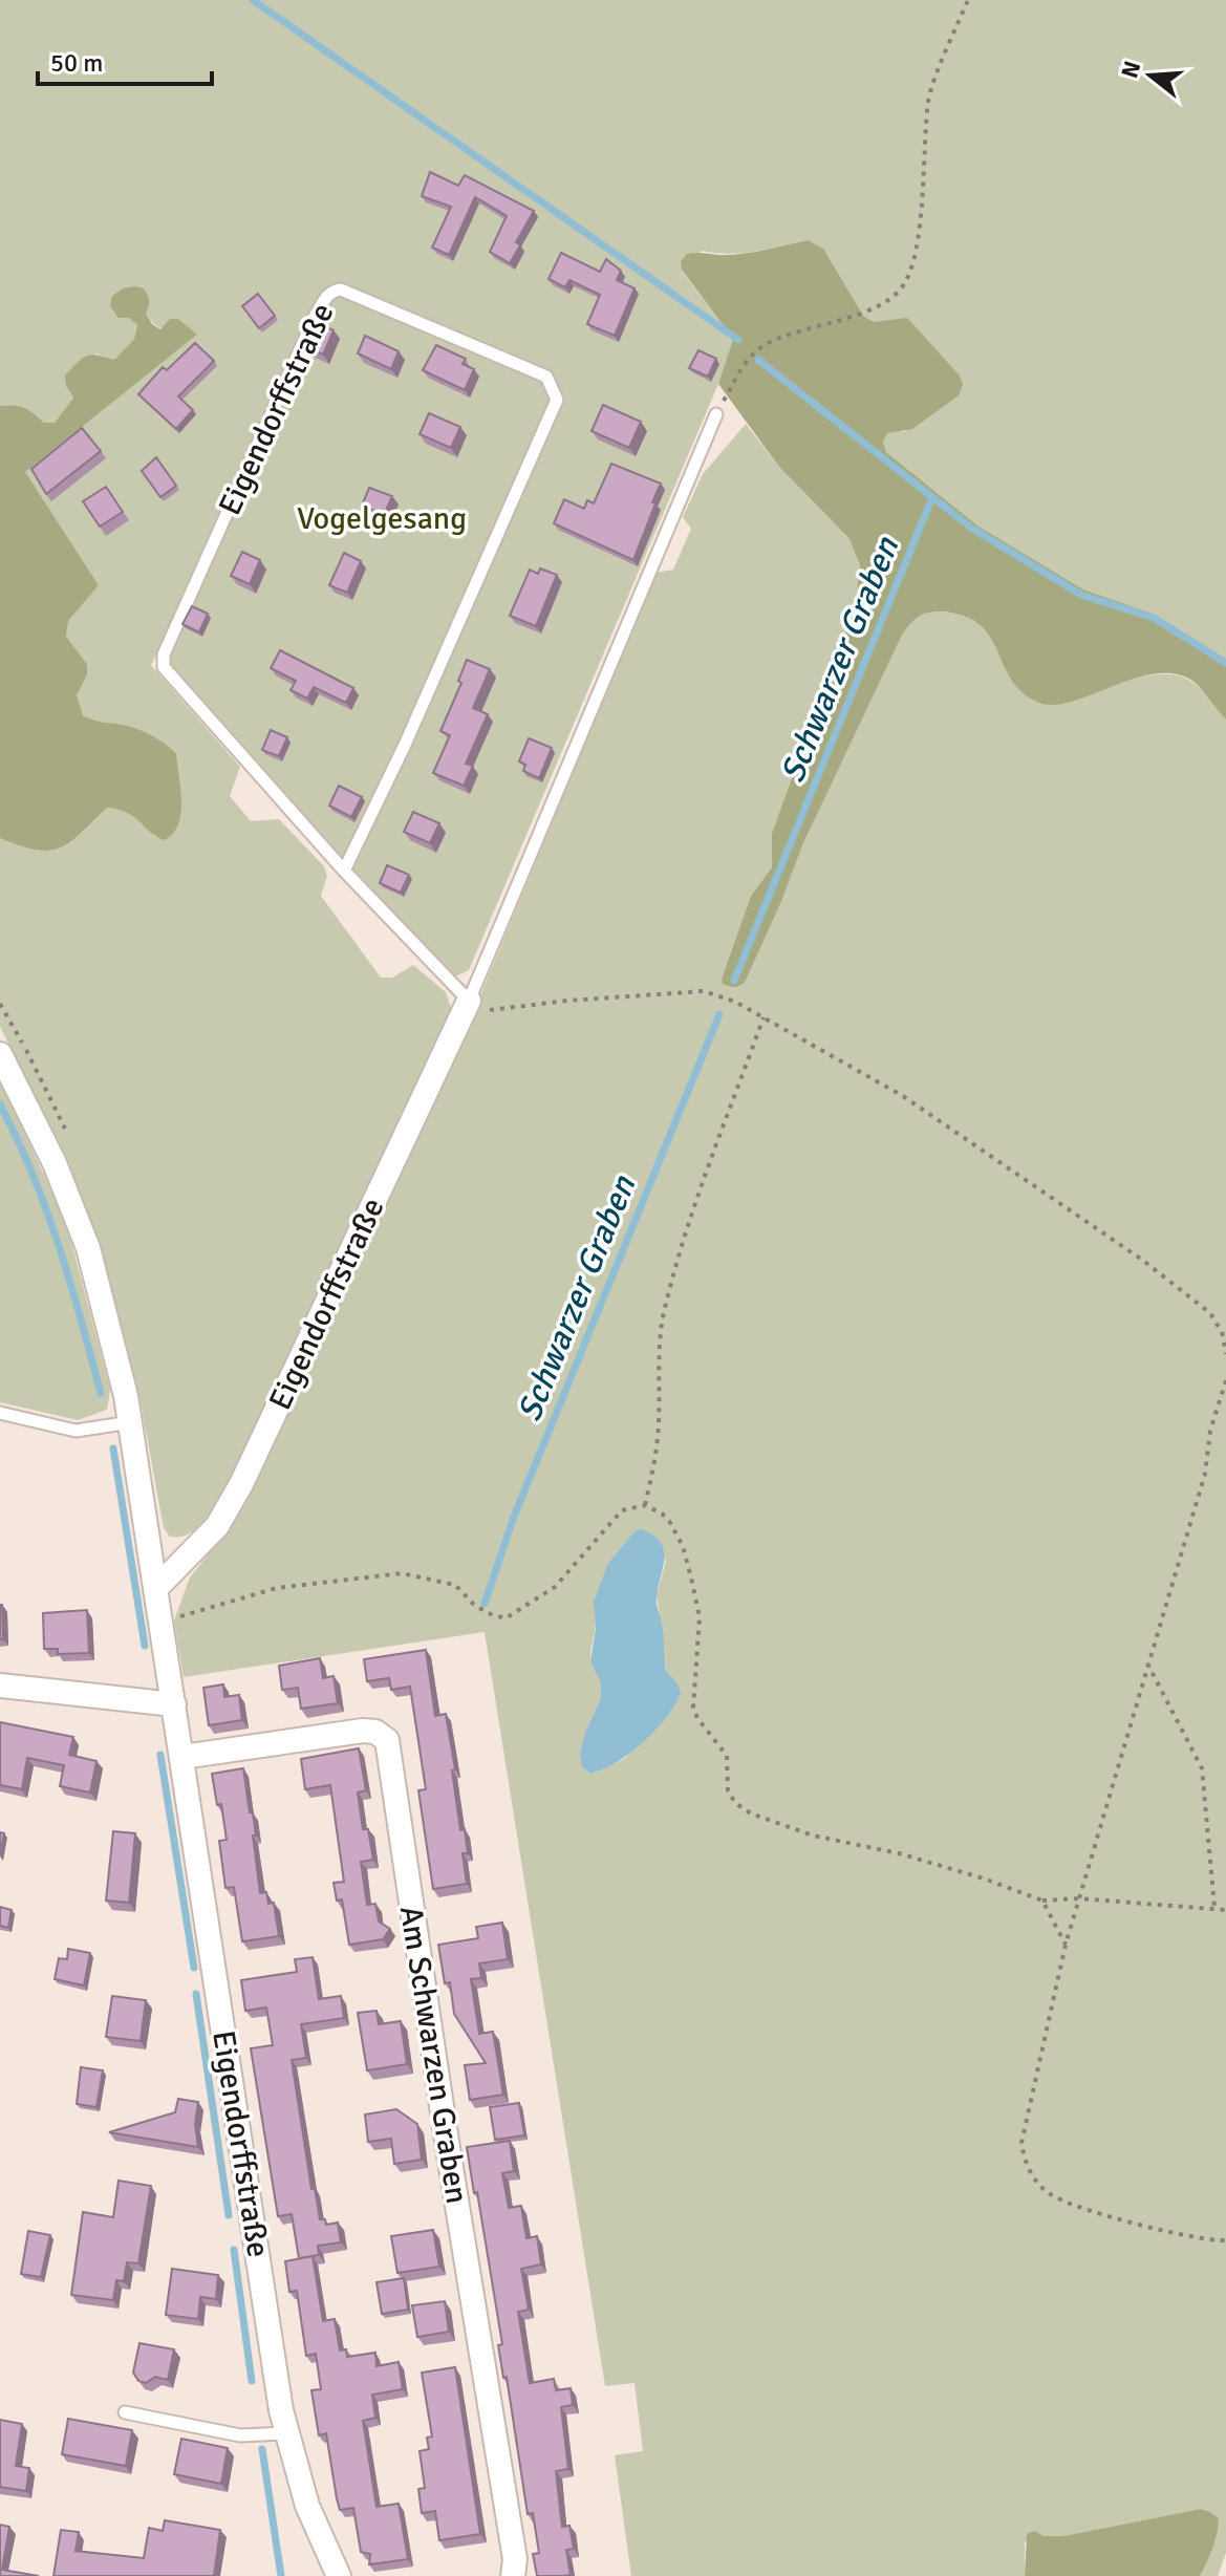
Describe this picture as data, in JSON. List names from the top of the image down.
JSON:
{
  "streets": {
    "street": ["Eigendorffstraße", "Am Schwarzen Graben"]
  },
  "crossings": [
    ["Eigendorffstraße", "Am Schwarzen Graben"]
  ],
  "water": ["Schwarzer Graben"],
  "parks": ["Vogelgesang"],
  "scale_bar": "50 m",
  "north": "left"
}
